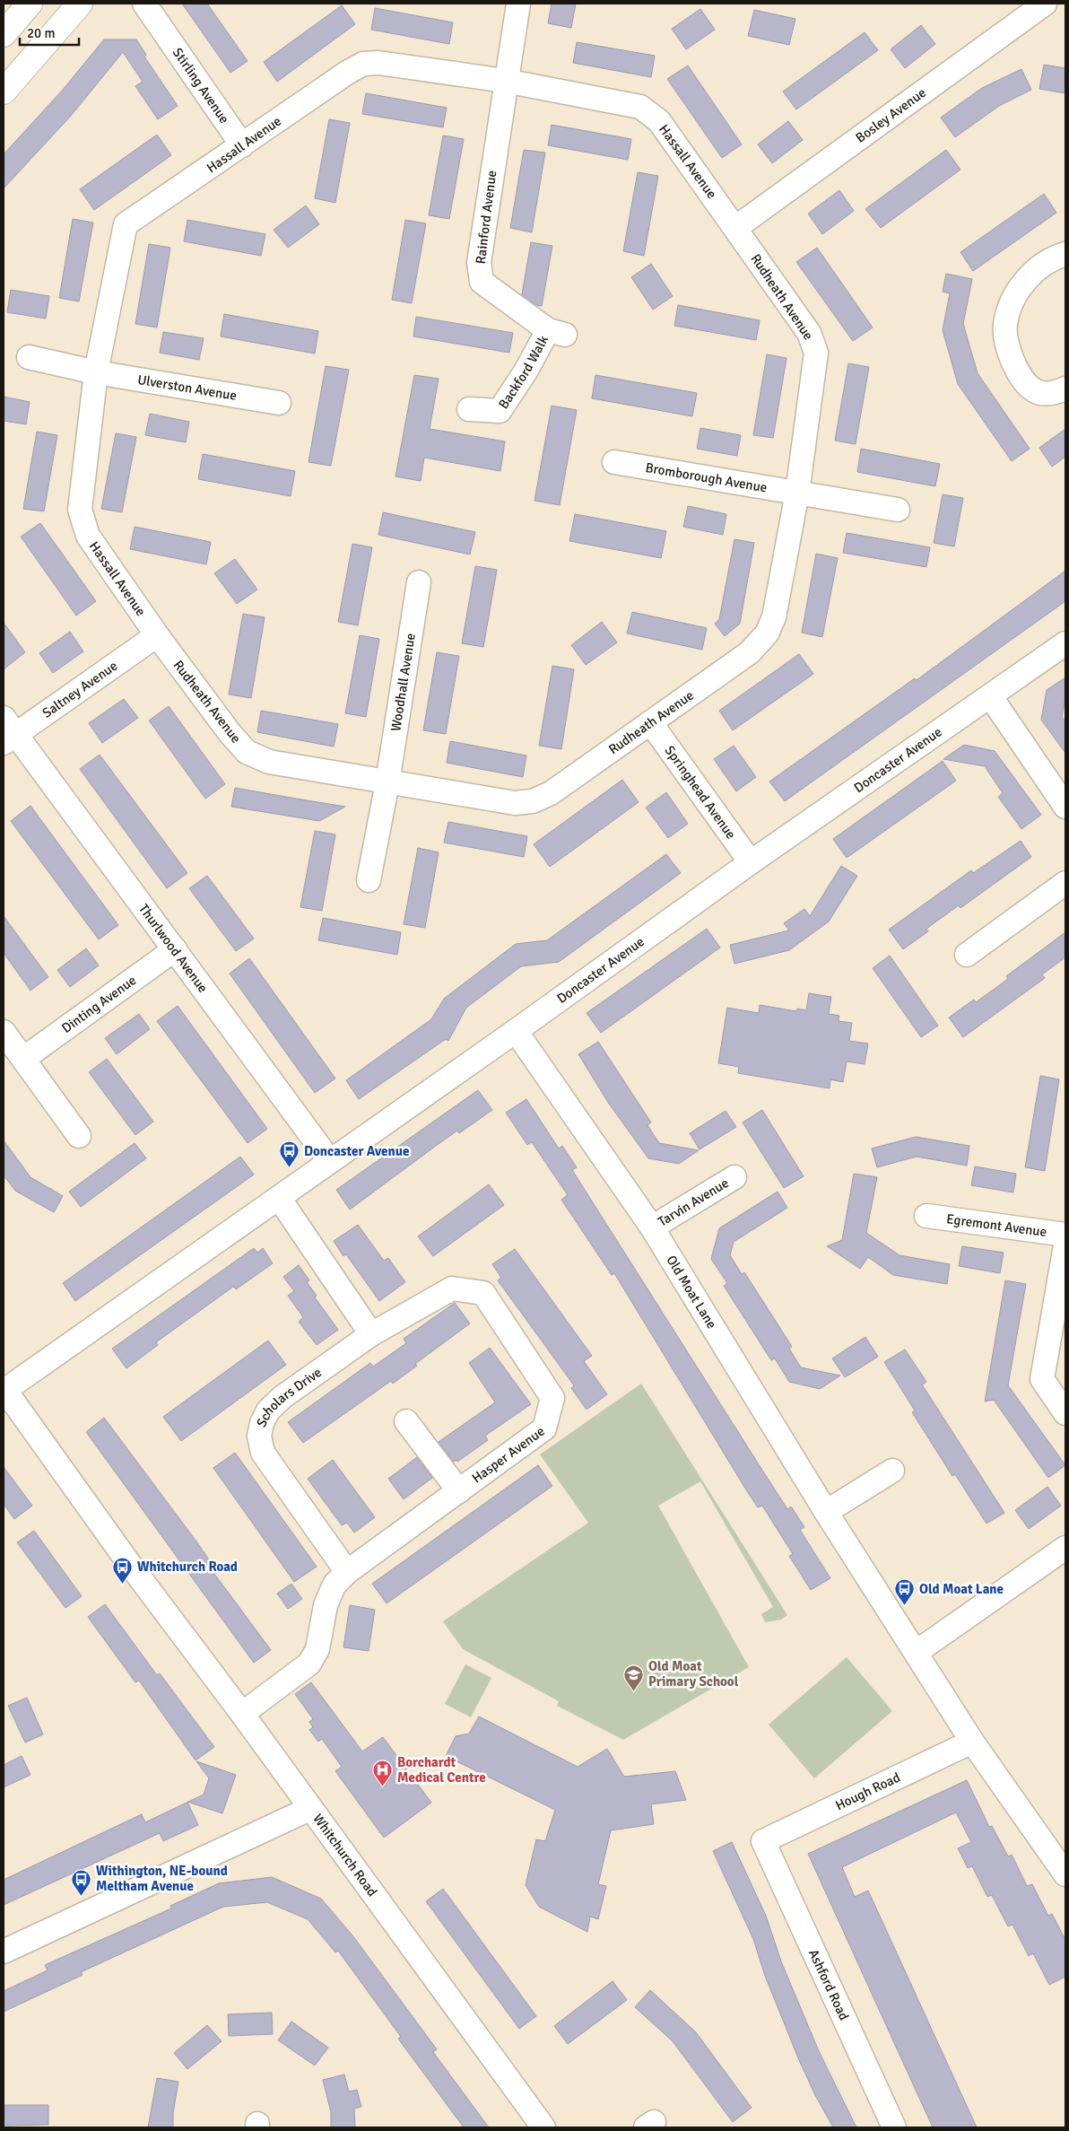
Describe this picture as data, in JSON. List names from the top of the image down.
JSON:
{
  "streets": {
    "street": [
      "Stirling Avenue",
      "Bosley Avenue",
      "Hassall Avenue",
      "Rainford Avenue",
      "Rudheath Avenue",
      "Backford Walk",
      "Ulverston Avenue",
      "Bromborough Avenue",
      "Woodhall Avenue",
      "Saltney Avenue",
      "Doncaster Avenue",
      "Springhead Avenue",
      "Thurlwood Avenue",
      "Dinting Avenue",
      "Tarvin Avenue",
      "Egremont Avenue",
      "Old Moat Lane",
      "Scholars Drive",
      "Hasper Avenue",
      "Hough Road",
      "Whitchurch Road",
      "Ashford Road"
    ]
  },
  "crossings": [
    ["Stirling Avenue", "Hassall Avenue"],
    ["Bosley Avenue", "Hassall Avenue"],
    ["Bosley Avenue", "Rudheath Avenue"],
    ["Hassall Avenue", "Rainford Avenue"],
    ["Hassall Avenue", "Rudheath Avenue"],
    ["Hassall Avenue", "Ulverston Avenue"],
    ["Hassall Avenue", "Saltney Avenue"],
    ["Rainford Avenue", "Backford Walk"],
    ["Rudheath Avenue", "Bromborough Avenue"],
    ["Rudheath Avenue", "Woodhall Avenue"],
    ["Rudheath Avenue", "Saltney Avenue"],
    ["Rudheath Avenue", "Springhead Avenue"],
    ["Saltney Avenue", "Thurlwood Avenue"],
    ["Doncaster Avenue", "Springhead Avenue"],
    ["Doncaster Avenue", "Thurlwood Avenue"],
    ["Doncaster Avenue", "Old Moat Lane"],
    ["Doncaster Avenue", "Whitchurch Road"],
    ["Thurlwood Avenue", "Dinting Avenue"],
    ["Tarvin Avenue", "Old Moat Lane"],
    ["Old Moat Lane", "Hough Road"],
    ["Scholars Drive", "Hasper Avenue"],
    ["Hasper Avenue", "Whitchurch Road"],
    ["Hough Road", "Ashford Road"]
  ],
  "places": {
    "bus stop": [
      "Doncaster Avenue",
      "Whitchurch Road",
      "Old Moat Lane",
      "Withington, NE-bound Meltham Avenue"
    ],
    "school or university": ["Old Moat Primary School"],
    "hospital": ["Borchardt Medical Centre"]
  },
  "scale_bar": "20 m"
}
